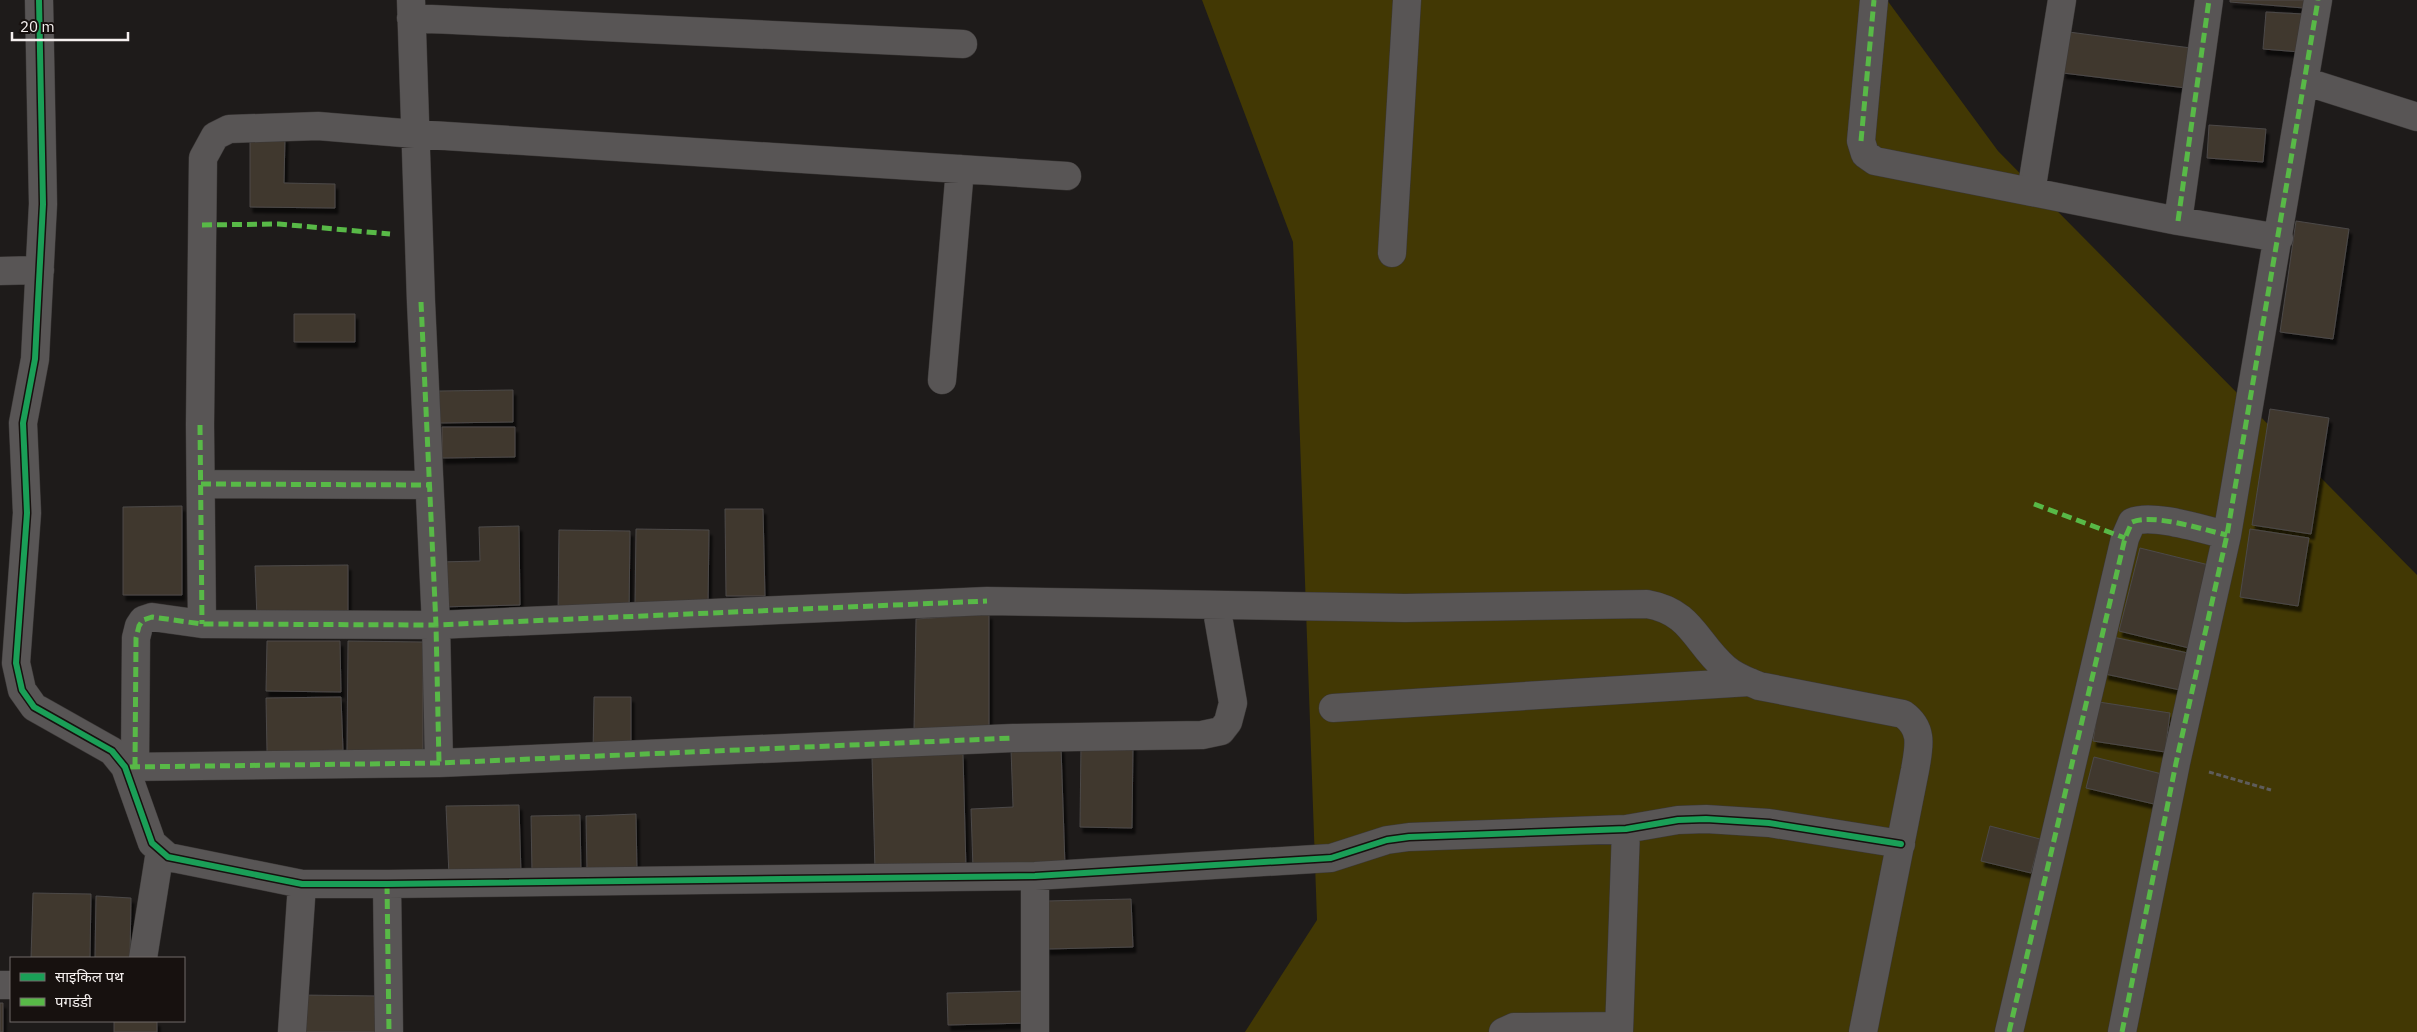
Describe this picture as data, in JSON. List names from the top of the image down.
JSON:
{
  "legend": ["साइकिल पथ", "पगडंडी"],
  "scale_bar": "20 m"
}
